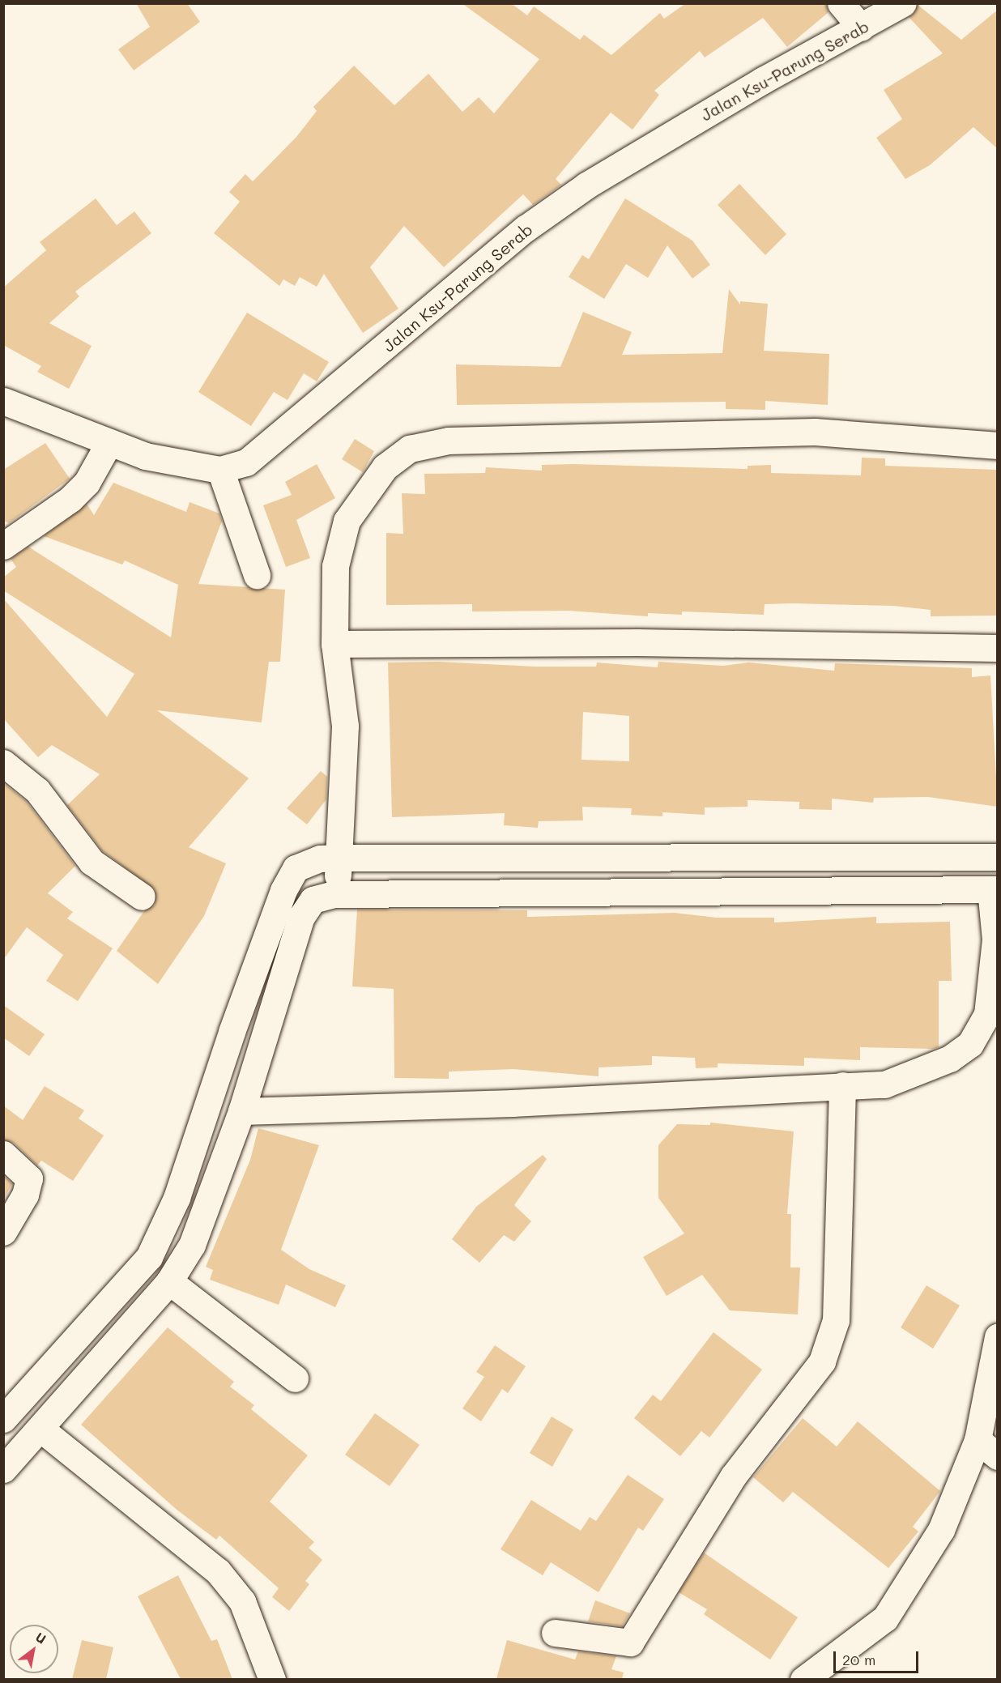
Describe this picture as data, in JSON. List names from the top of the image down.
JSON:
{
  "streets": {
    "street": ["Jalan Ksu-Parung Serab"]
  },
  "scale_bar": "20 m",
  "north": "top right"
}
